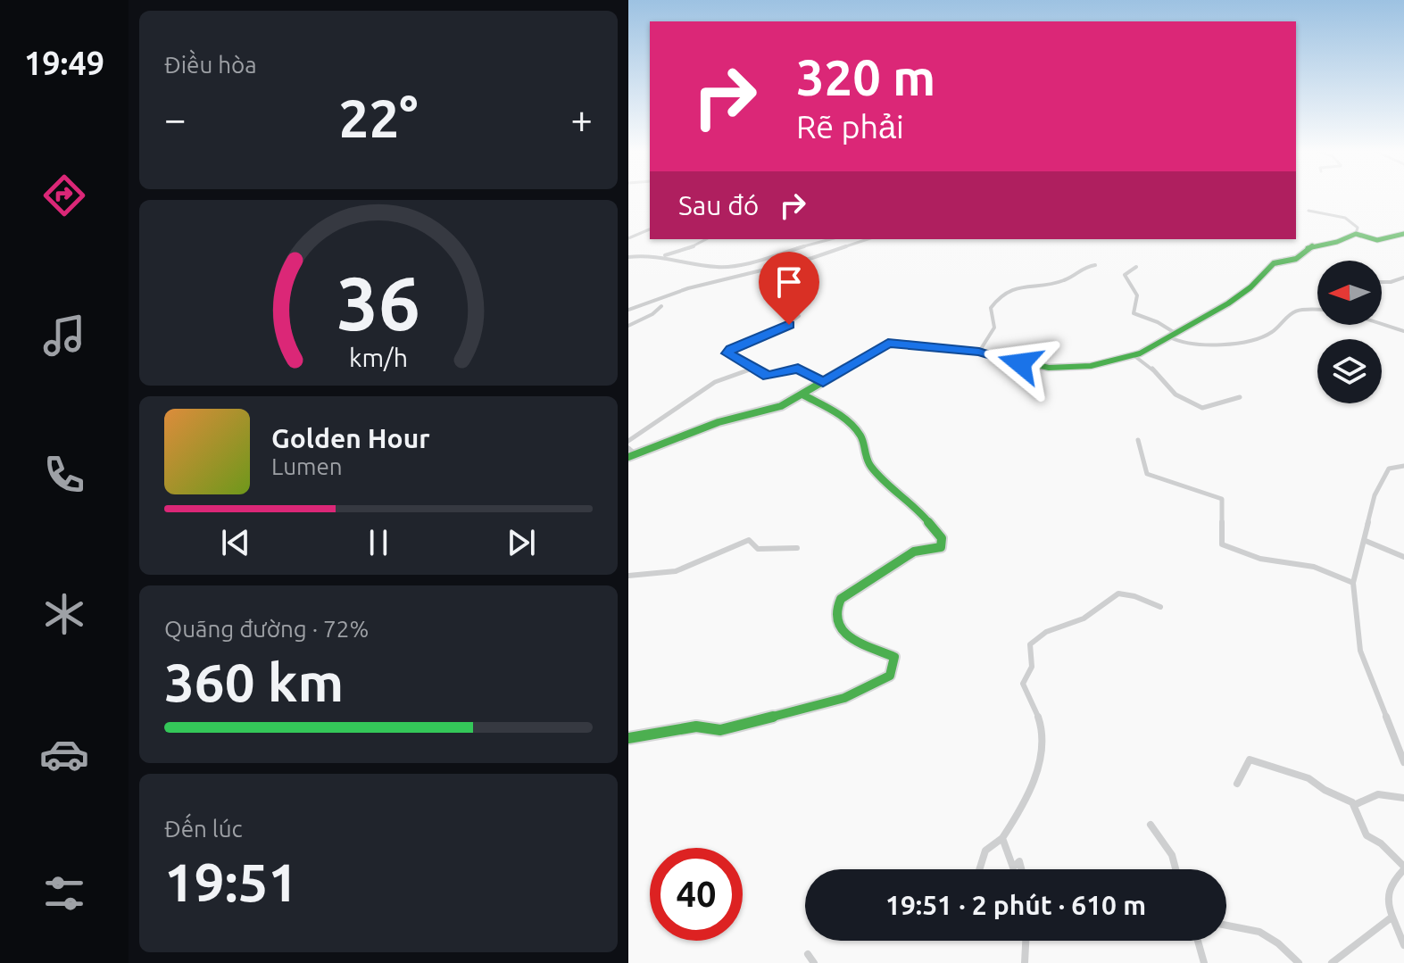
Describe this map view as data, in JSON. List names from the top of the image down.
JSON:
{
  "north": "left",
  "page": {
    "tabs": "19:49",
    "tile": [
      "Điều hòa",
      ["Quãng đường · 72%", "360 km"],
      ["Đến lúc", "19:51"]
    ],
    "turn": ["320 m", "Rẽ phải"],
    "heat": ["−", "22°", "+"],
    "then": "Sau đó",
    "song": ["Golden Hour", "Lumen"],
    "limit": "40",
    "trip": "19:51 · 2 phút · 610 m",
    "gauge": ["36", "km/h"]
  }
}
